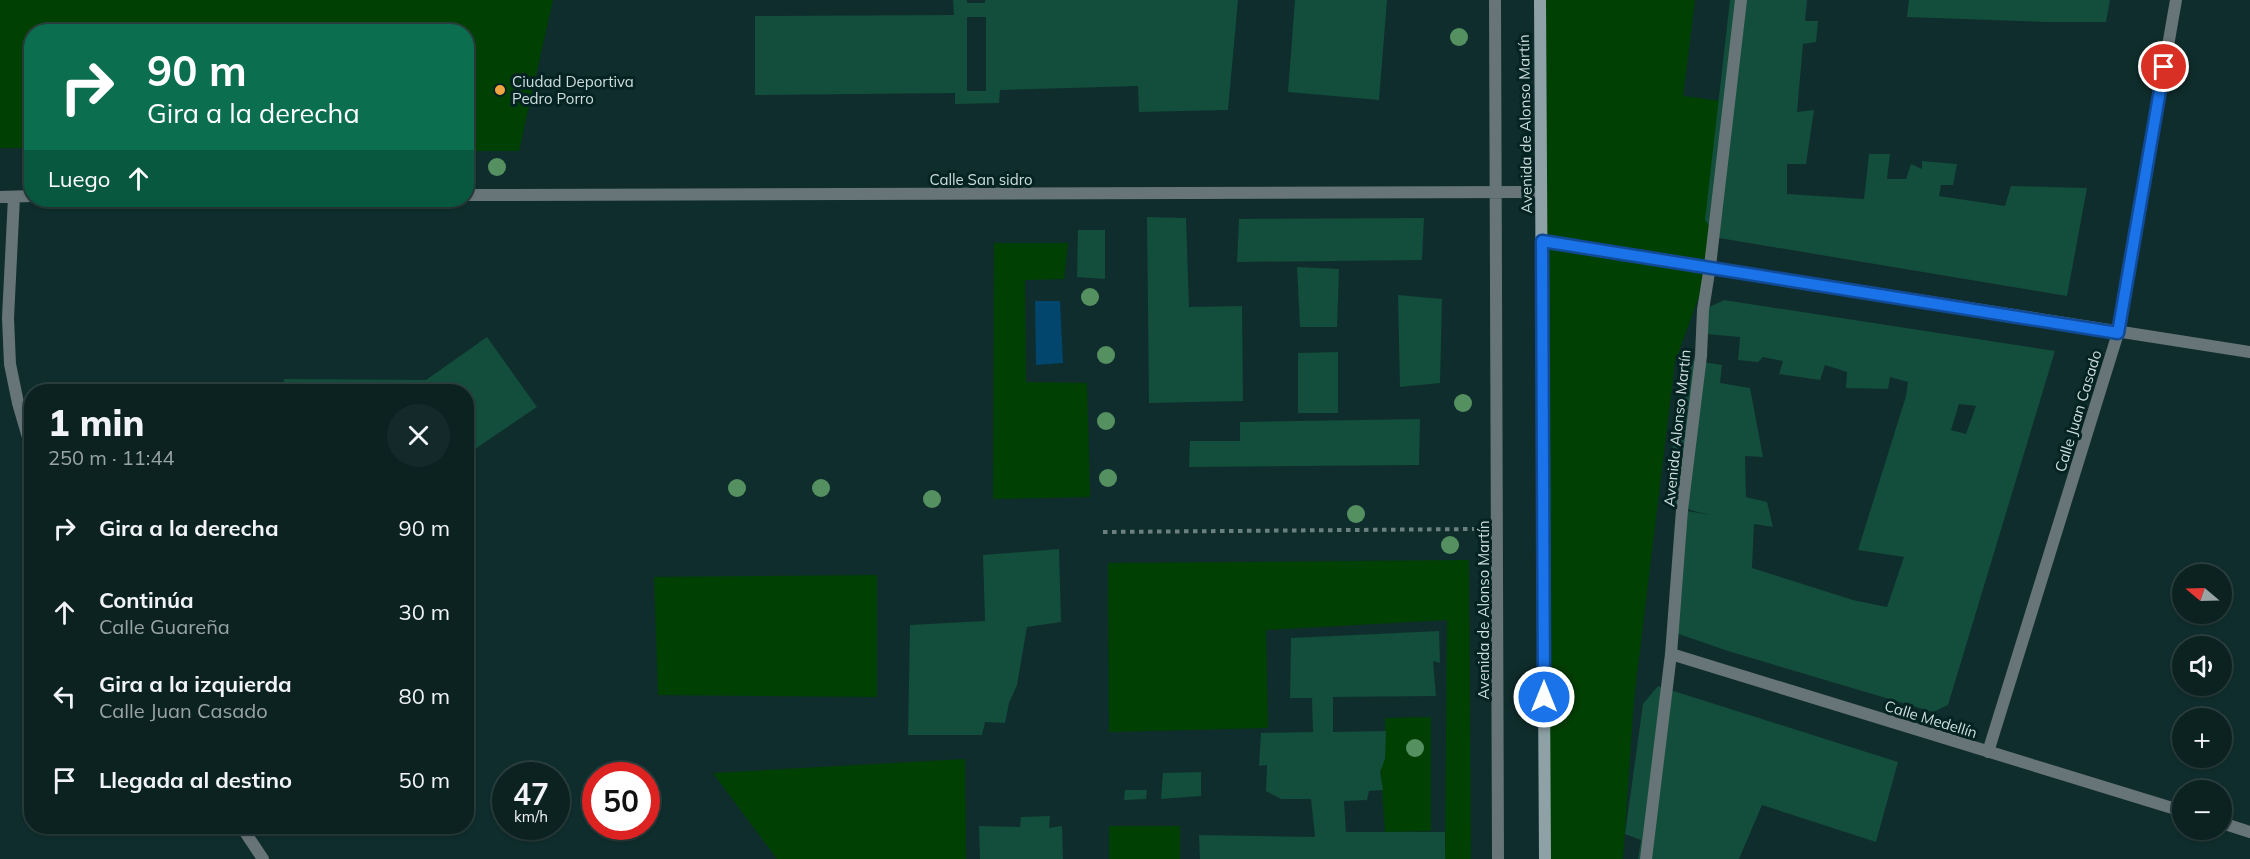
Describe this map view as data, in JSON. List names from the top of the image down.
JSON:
{
  "streets": {
    "main road": ["Avenida de Alonso Martín"],
    "street": [
      "Calle San sidro",
      "Calle Juan Casado",
      "Avenida Alonso Martín",
      "Calle Medellín"
    ]
  },
  "crossings": [
    ["Avenida de Alonso Martín", "Calle San sidro"],
    ["Calle Juan Casado", "Calle Medellín"],
    ["Avenida Alonso Martín", "Calle Medellín"]
  ],
  "places": ["Ciudad Deportiva Pedro Porro"],
  "north": "left",
  "page": {
    "turn": ["90 m", "Gira a la derecha"],
    "then": "Luego",
    "heading": ["1 min", "250 m · 11:44"],
    "list": [
      {
        "name": "Gira a la derecha",
        "value": "90 m"
      },
      {
        "name": "Continúa",
        "note": "Calle Guareña",
        "value": "30 m"
      },
      {
        "name": "Gira a la izquierda",
        "note": "Calle Juan Casado",
        "value": "80 m"
      },
      {
        "name": "Llegada al destino",
        "value": "50 m"
      }
    ],
    "map_buttons": ["+", "−"],
    "speed": "47 km/h",
    "limit": "50"
  }
}
